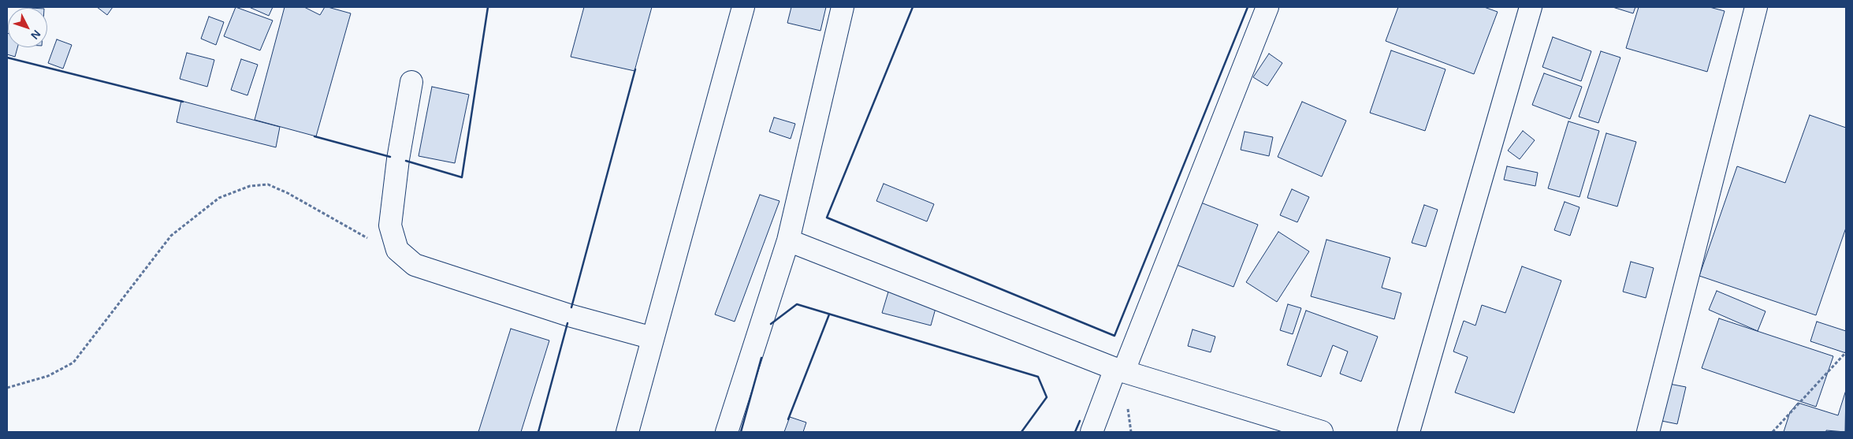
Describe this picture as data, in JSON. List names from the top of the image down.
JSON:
{
  "north": "bottom right"
}
